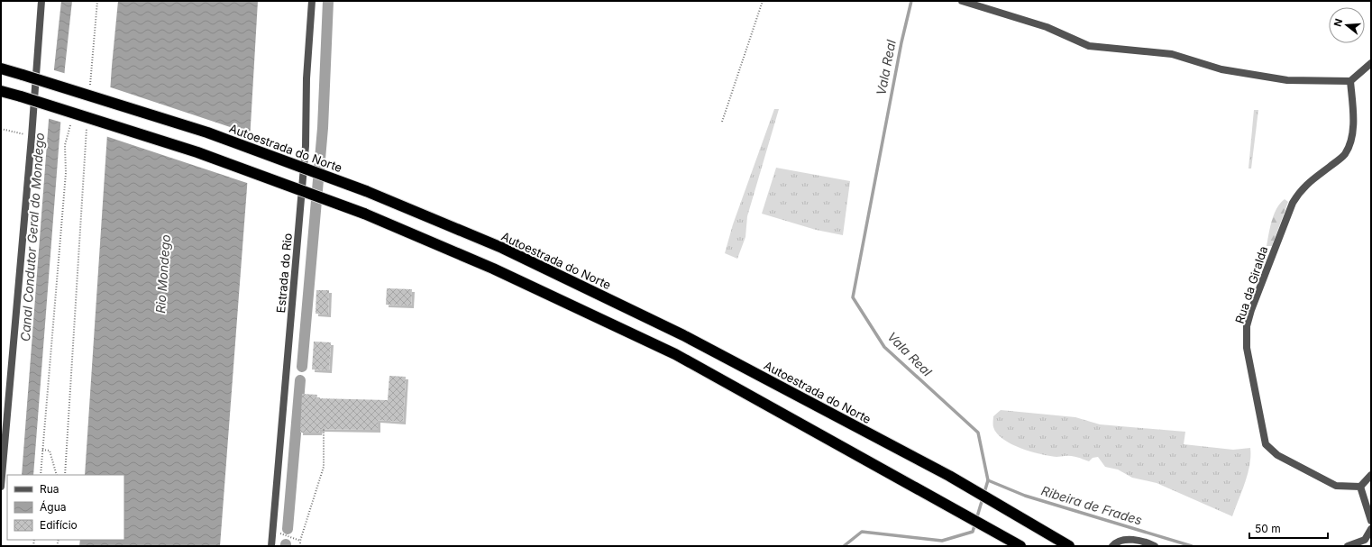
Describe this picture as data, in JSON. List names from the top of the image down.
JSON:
{
  "streets": {
    "highway": ["Autoestrada do Norte"],
    "street": ["Estrada do Rio", "Rua da Giralda"]
  },
  "water": [
    "Vala Real",
    "Canal Condutor Geral do Mondego",
    "Rio Mondego",
    "Ribeira de Frades"
  ],
  "legend": ["Rua", "Água", "Edifício"],
  "scale_bar": "50 m",
  "north": "left"
}
